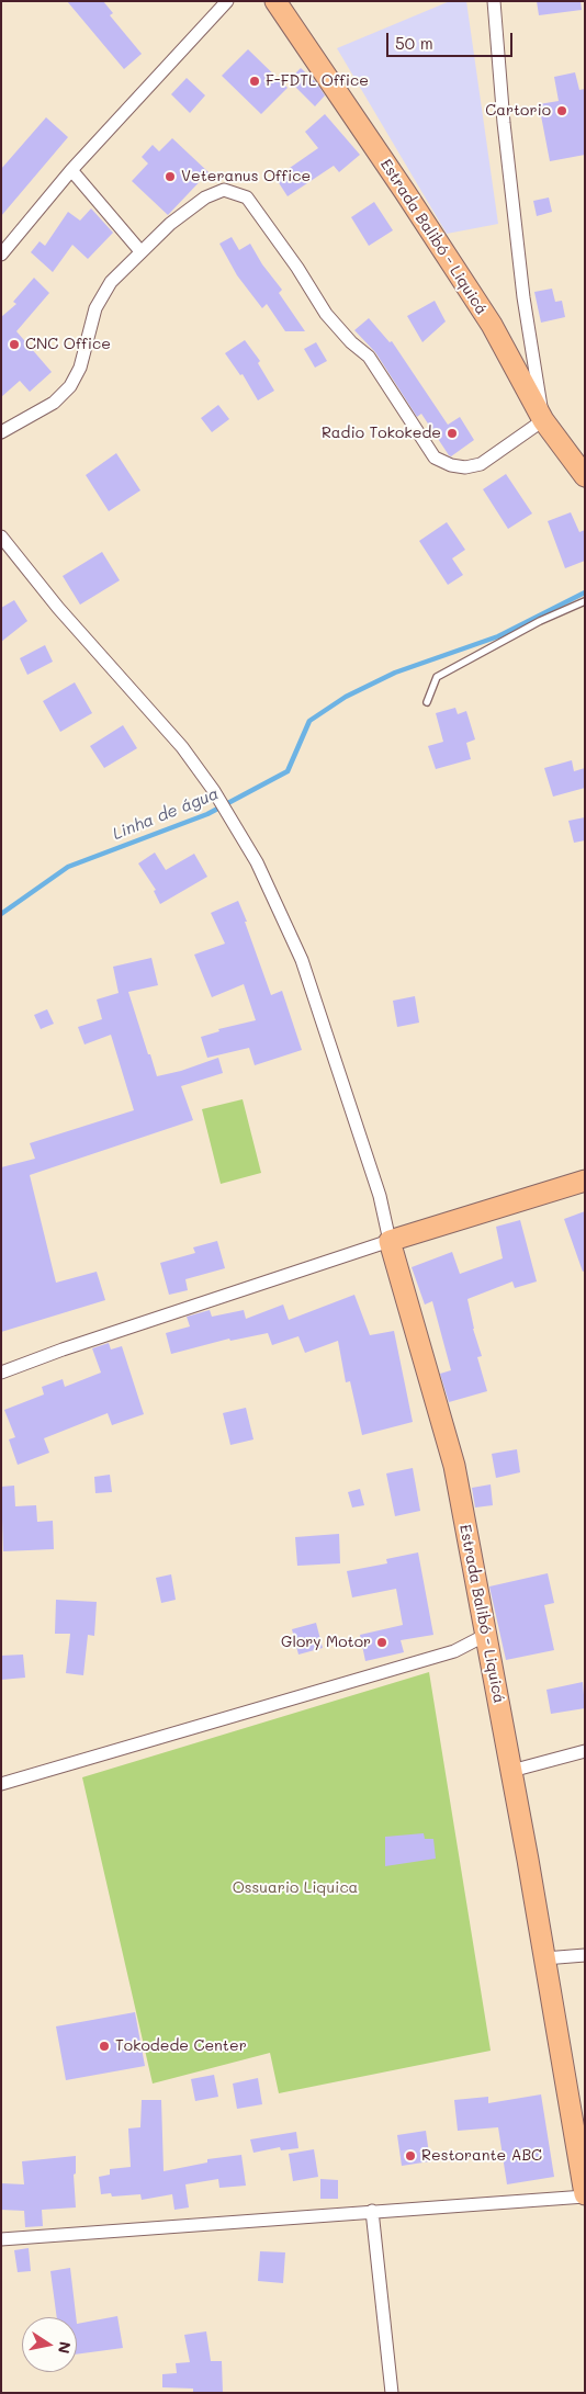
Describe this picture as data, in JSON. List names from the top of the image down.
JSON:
{
  "streets": {
    "main road": ["Estrada Balibó - Liquicá"]
  },
  "water": ["Linha de água"],
  "parks": ["Ossuario Liquica"],
  "places": [
    "F-FDTL Office",
    "Cartorio",
    "Veteranus Office",
    "CNC Office",
    "Radio Tokokede",
    "Glory Motor",
    "Tokodede Center",
    "Restorante ABC"
  ],
  "scale_bar": "50 m",
  "north": "right"
}
